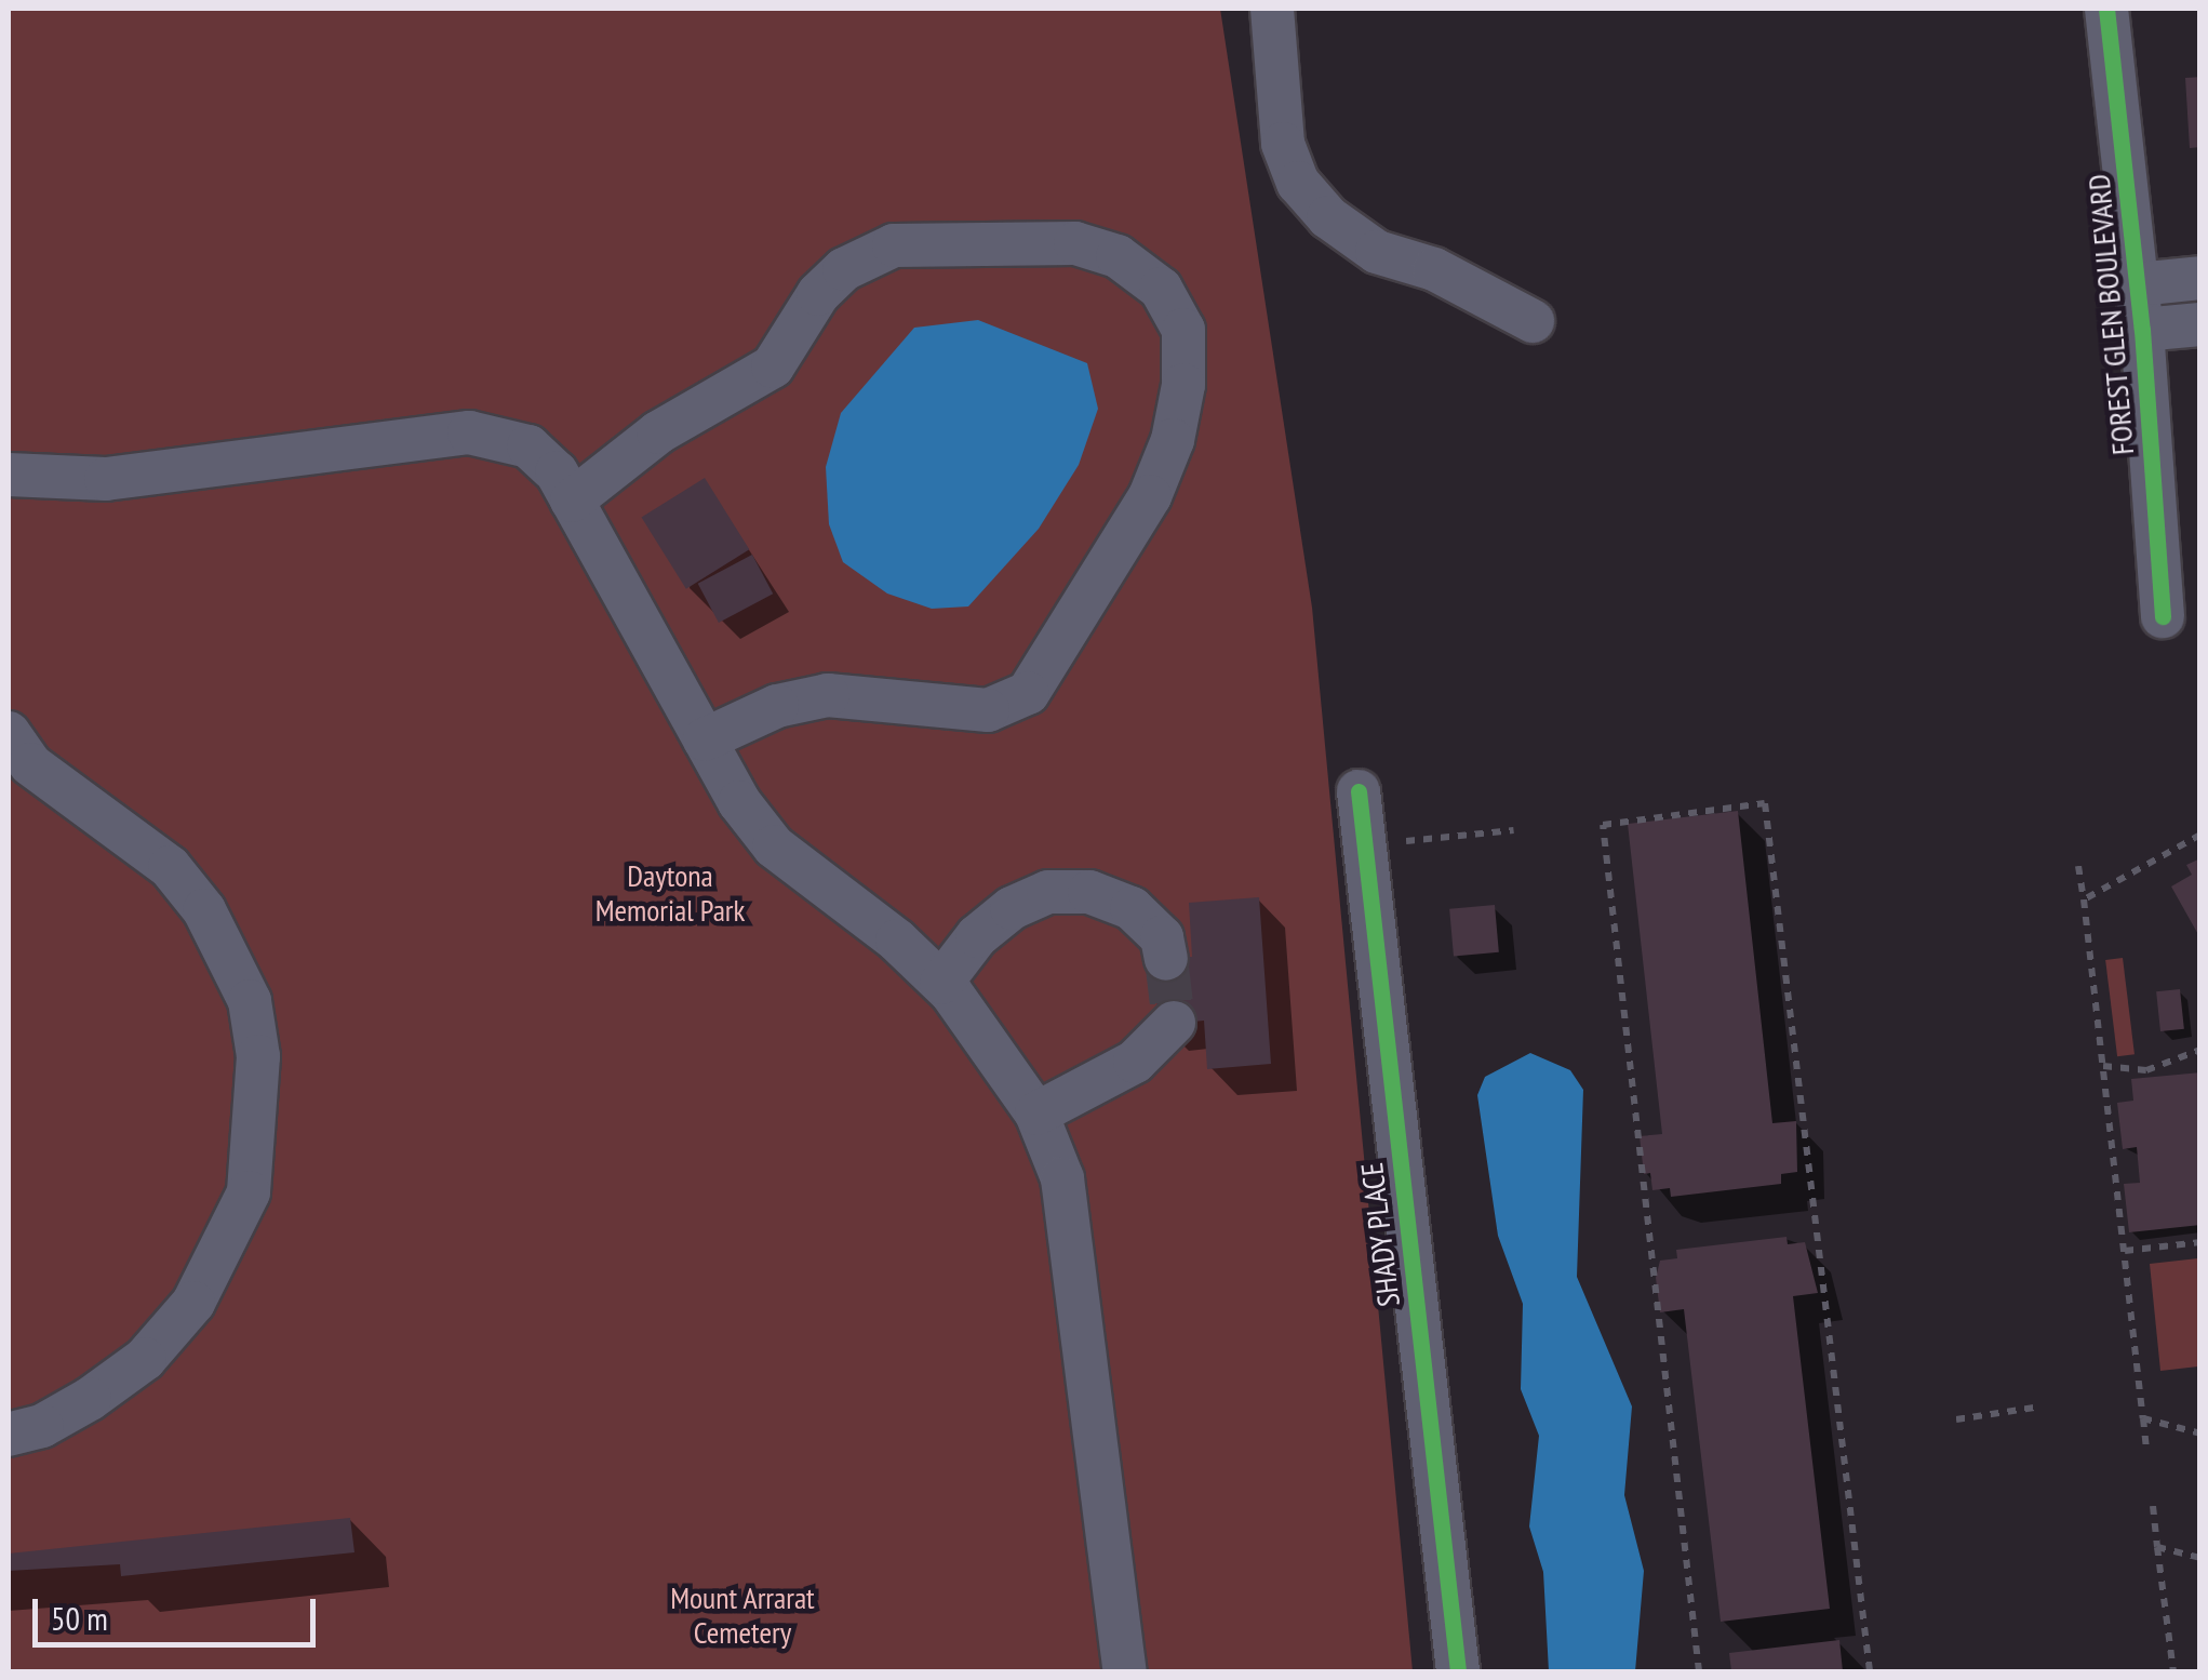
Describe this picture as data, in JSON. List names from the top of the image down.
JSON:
{
  "streets": {
    "street": ["FOREST GLEN BOULEVARD", "SHADY PLACE"]
  },
  "parks": ["Daytona Memorial Park", "Mount Arrarat Cemetery"],
  "scale_bar": "50 m"
}
